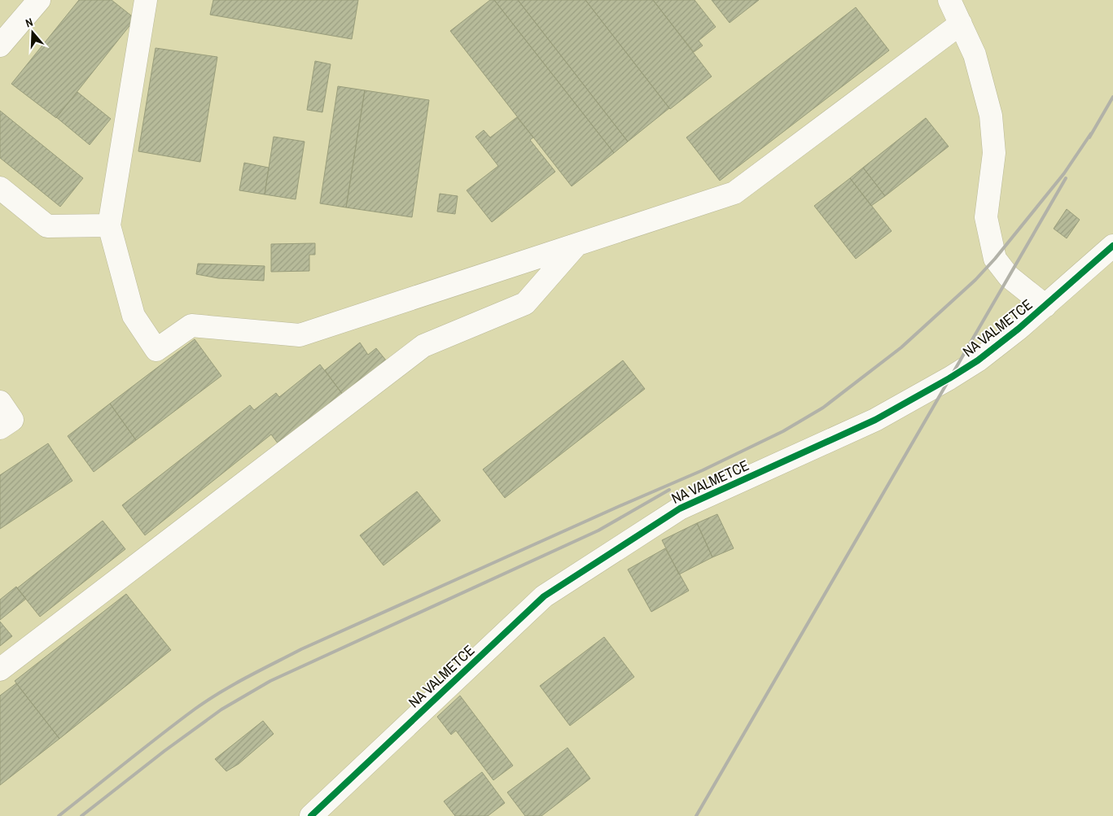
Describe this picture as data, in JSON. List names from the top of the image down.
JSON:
{
  "streets": {
    "street": ["NA VALMETCE"]
  },
  "north": "top"
}
